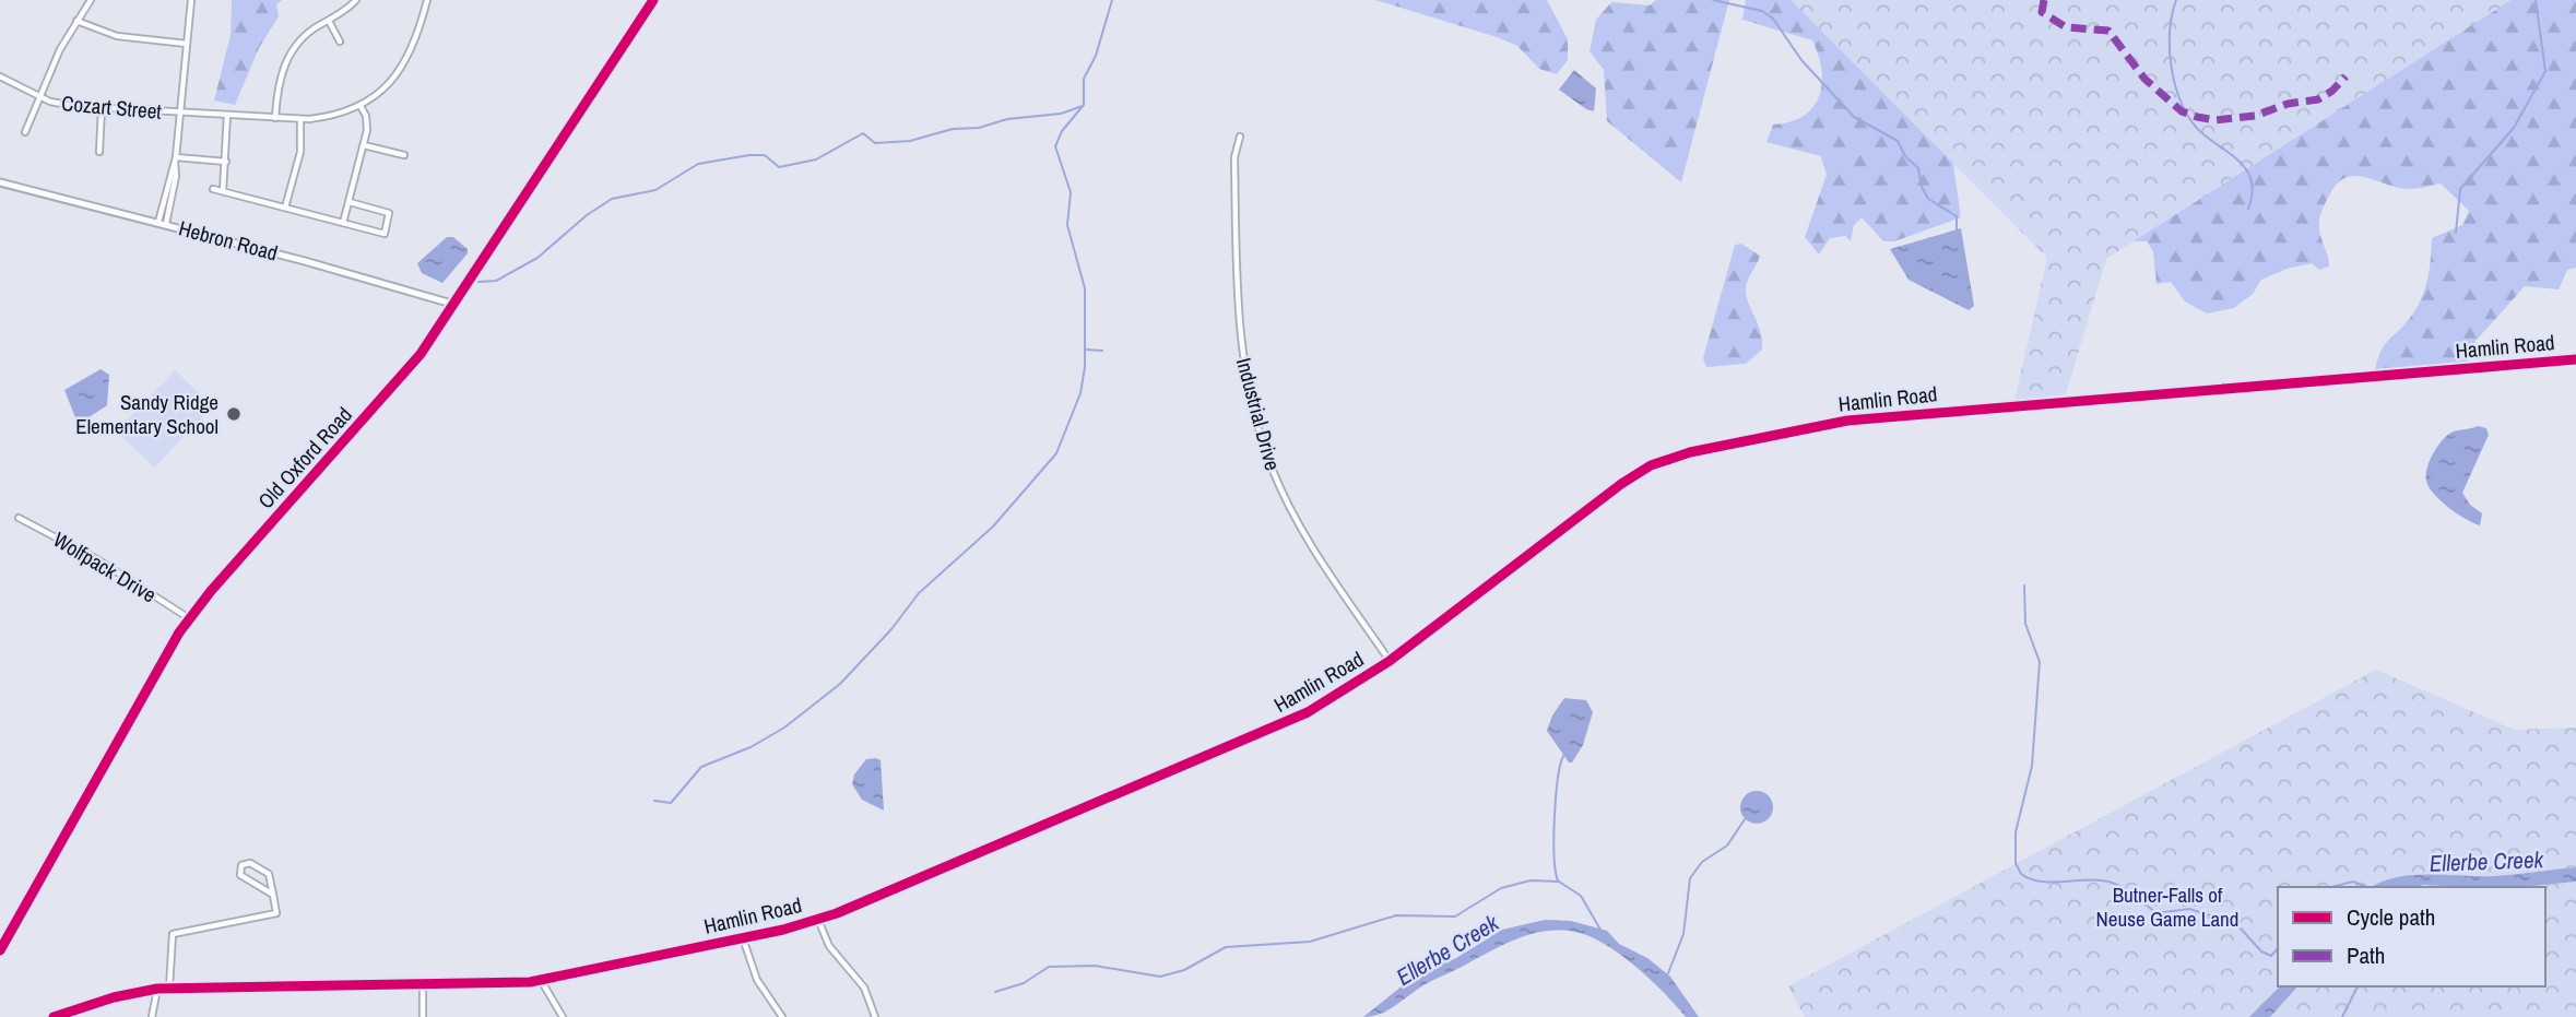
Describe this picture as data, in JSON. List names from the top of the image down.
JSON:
{
  "streets": {
    "street": [
      "Cozart Street",
      "Hebron Road",
      "Hamlin Road",
      "Industrial Drive",
      "Old Oxford Road",
      "Wolfpack Drive"
    ]
  },
  "crossings": [
    ["Hebron Road", "Old Oxford Road"],
    ["Hamlin Road", "Industrial Drive"],
    ["Old Oxford Road", "Wolfpack Drive"]
  ],
  "water": ["Ellerbe Creek"],
  "parks": ["Butner-Falls of Neuse Game Land"],
  "places": ["Sandy Ridge Elementary School"],
  "legend": ["Cycle path", "Path"]
}
